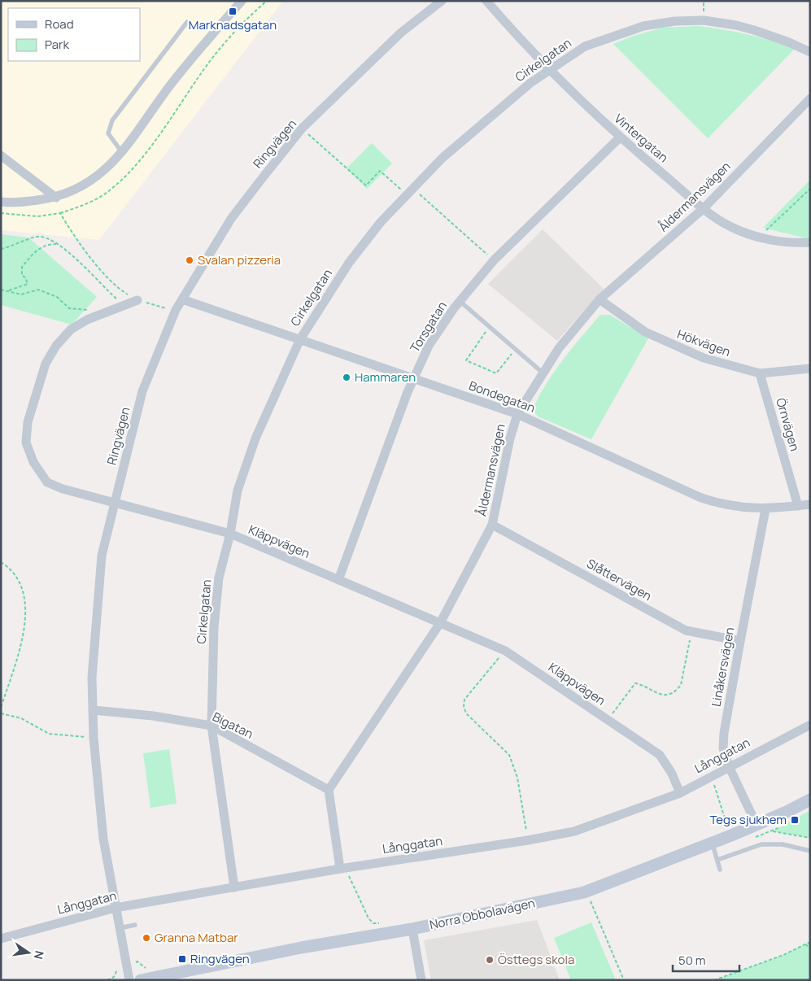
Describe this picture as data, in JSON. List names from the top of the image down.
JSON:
{
  "streets": {
    "street": [
      "Cirkelgatan",
      "Vintergatan",
      "Ringvägen",
      "Åldermansvägen",
      "Torsgatan",
      "Hökvägen",
      "Bondegatan",
      "Örnvägen",
      "Kläppvägen",
      "Slåttervägen",
      "Linåkersvägen",
      "Bigatan",
      "Långgatan",
      "Norra Obbolavägen"
    ]
  },
  "crossings": [
    ["Cirkelgatan", "Vintergatan"],
    ["Cirkelgatan", "Bondegatan"],
    ["Cirkelgatan", "Kläppvägen"],
    ["Cirkelgatan", "Bigatan"],
    ["Cirkelgatan", "Långgatan"],
    ["Vintergatan", "Åldermansvägen"],
    ["Vintergatan", "Torsgatan"],
    ["Ringvägen", "Bondegatan"],
    ["Ringvägen", "Kläppvägen"],
    ["Ringvägen", "Bigatan"],
    ["Ringvägen", "Långgatan"],
    ["Åldermansvägen", "Hökvägen"],
    ["Åldermansvägen", "Bondegatan"],
    ["Åldermansvägen", "Kläppvägen"],
    ["Åldermansvägen", "Slåttervägen"],
    ["Åldermansvägen", "Bigatan"],
    ["Torsgatan", "Bondegatan"],
    ["Torsgatan", "Kläppvägen"],
    ["Hökvägen", "Örnvägen"],
    ["Bondegatan", "Örnvägen"],
    ["Bondegatan", "Linåkersvägen"],
    ["Kläppvägen", "Långgatan"],
    ["Slåttervägen", "Linåkersvägen"],
    ["Linåkersvägen", "Långgatan"],
    ["Linåkersvägen", "Norra Obbolavägen"]
  ],
  "places": {
    "transit": ["Marknadsgatan", "Tegs sjukhem", "Ringvägen"],
    "other": [
      "Svalan pizzeria",
      "Hammaren",
      "Granna Matbar",
      "Östtegs skola"
    ]
  },
  "legend": ["Road", "Park"],
  "scale_bar": "50 m",
  "north": "right"
}
